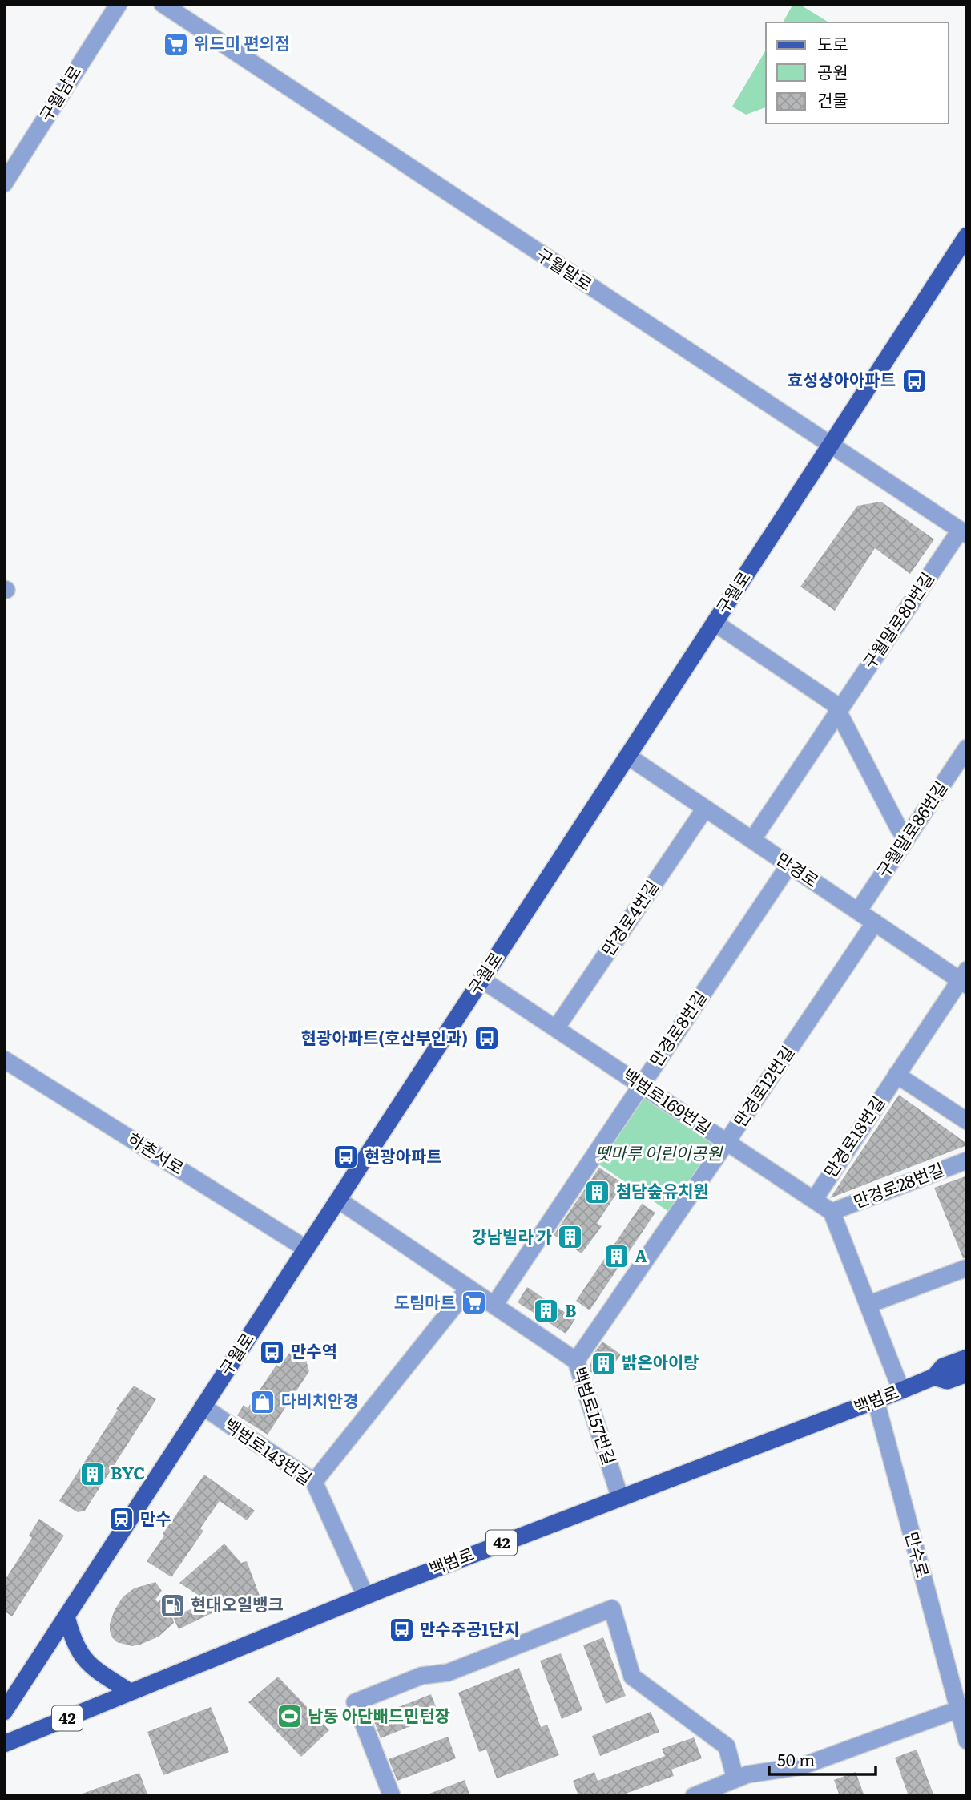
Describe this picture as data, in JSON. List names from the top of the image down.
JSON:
{
  "streets": {
    "main road": ["구월로", "백범로", "42"],
    "street": [
      "구월남로",
      "구월말로",
      "구월말로80번길",
      "구월말로86번길",
      "만경로",
      "만경로4번길",
      "만경로8번길",
      "만경로12번길",
      "백범로169번길",
      "만경로18번길",
      "하촌서로",
      "만경로28번길",
      "백범로157번길",
      "백범로143번길",
      "만수로"
    ]
  },
  "crossings": [
    ["구월말로", "구월로"],
    ["구월말로", "구월말로80번길"],
    ["구월로", "만경로"],
    ["구월로", "백범로169번길"],
    ["구월로", "하촌서로"],
    ["구월로", "백범로157번길"],
    ["구월로", "백범로143번길"],
    ["구월말로80번길", "만경로"],
    ["구월말로86번길", "만경로"],
    ["만경로", "만경로4번길"],
    ["만경로", "만경로8번길"],
    ["만경로", "만경로12번길"],
    ["만경로", "만경로18번길"],
    ["만경로4번길", "백범로169번길"],
    ["만경로8번길", "백범로169번길"],
    ["만경로8번길", "백범로157번길"],
    ["만경로12번길", "백범로169번길"],
    ["만경로12번길", "백범로157번길"],
    ["백범로169번길", "만경로18번길"],
    ["백범로169번길", "만경로28번길"],
    ["백범로", "백범로157번길"],
    ["백범로", "백범로143번길"],
    ["백범로", "만수로"]
  ],
  "parks": ["뗏마루 어린이공원"],
  "places": {
    "supermarket": ["위드미 편의점", "도림마트"],
    "bus stop": [
      "효성상아아파트",
      "현광아파트(호산부인과)",
      "현광아파트",
      "만수역",
      "만수주공1단지"
    ],
    "building": [
      "첨담숲유치원",
      "강남빌라 가",
      "A",
      "B",
      "밝은아이랑",
      "BYC"
    ],
    "shop": ["다비치안경"],
    "station": ["만수"],
    "fuel station": ["현대오일뱅크"],
    "sports": ["남동 아단배드민턴장"]
  },
  "legend": ["도로", "공원", "건물"],
  "scale_bar": "50 m"
}
